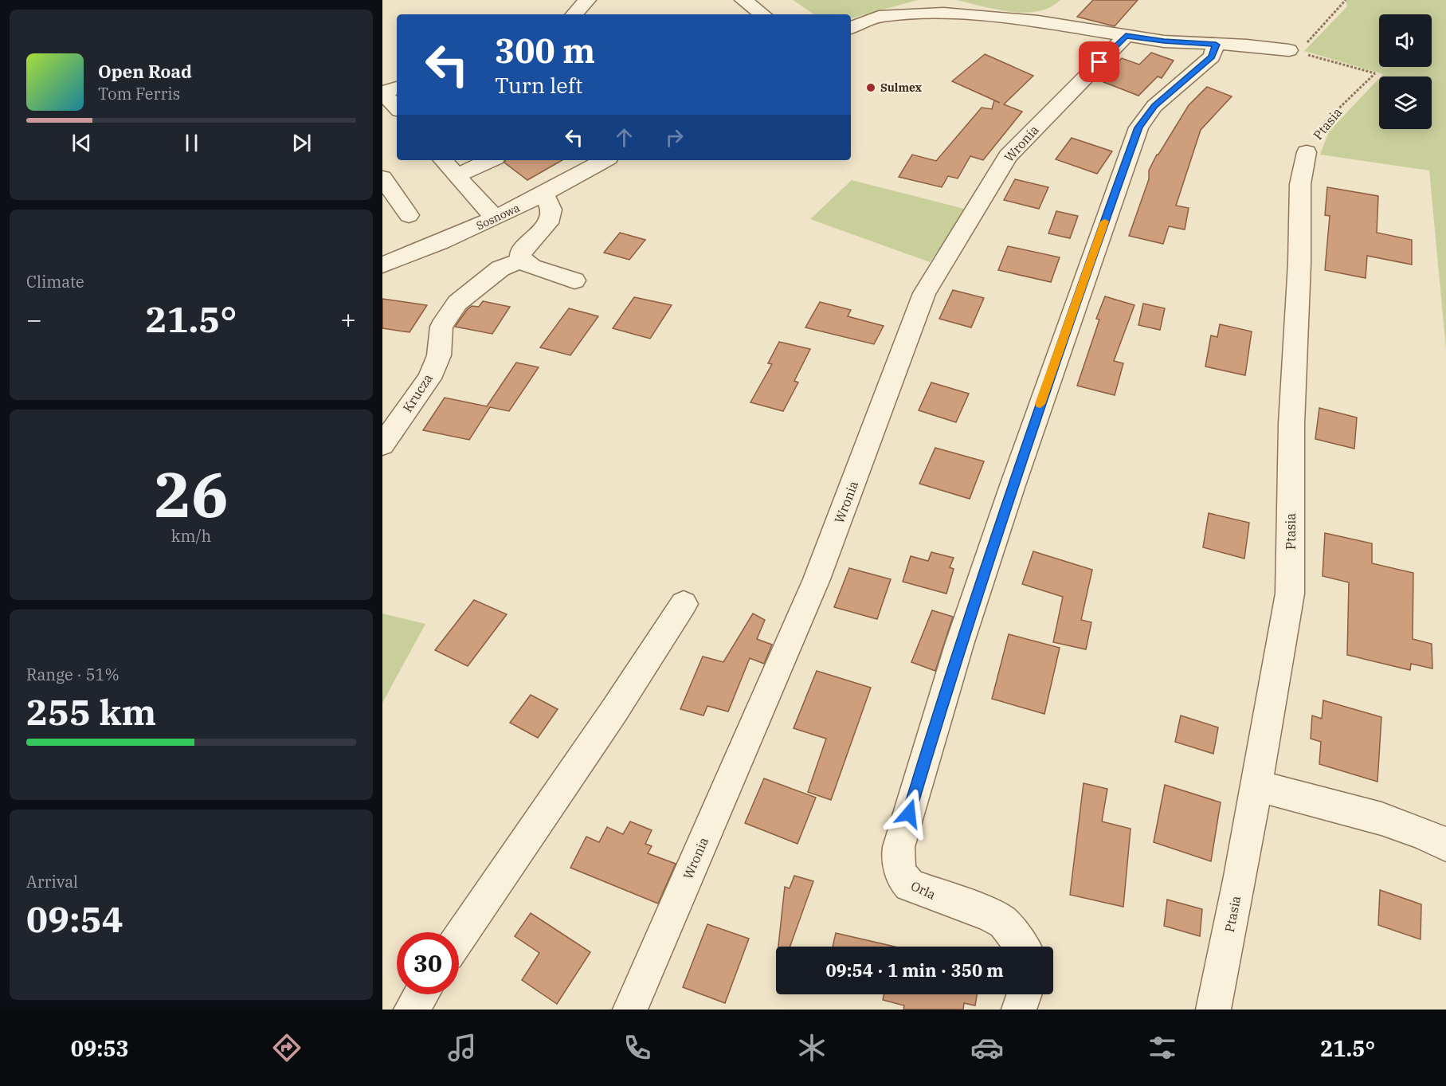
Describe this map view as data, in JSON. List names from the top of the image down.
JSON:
{
  "streets": {
    "street": [
      "Ptasia",
      "Wronia",
      "Sosnowa",
      "Krucza",
      "Orla"
    ]
  },
  "places": ["Sulmex"],
  "page": {
    "turn": ["300 m", "Turn left"],
    "song": ["Open Road", "Tom Ferris"],
    "tile": [
      "Climate",
      ["26", "km/h"],
      ["Range · 51%", "255 km"],
      ["Arrival", "09:54"]
    ],
    "heat": ["−", "21.5°", "+"],
    "limit": "30",
    "trip": "09:54 · 1 min · 350 m",
    "tabs": ["09:53", "21.5°"]
  }
}
